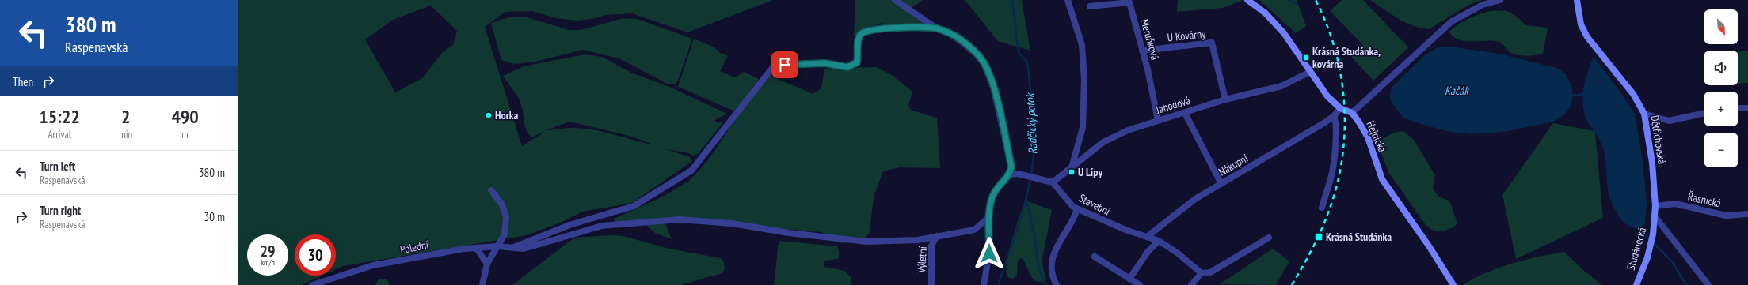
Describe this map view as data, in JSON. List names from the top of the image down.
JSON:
{
  "streets": {
    "main road": ["Hejnická", "Dětřichovská", "Studánecká"],
    "street": [
      "U Kovárny",
      "Meruňková",
      "Jahodová",
      "Nákupní",
      "Řasnická",
      "Stavební",
      "Polední",
      "Výletní"
    ]
  },
  "crossings": [
    ["U Kovárny", "Meruňková"],
    ["U Kovárny", "Jahodová"],
    ["Meruňková", "Jahodová"],
    ["Jahodová", "Hejnická"],
    ["Jahodová", "Stavební"],
    ["Hejnická", "Nákupní"],
    ["Dětřichovská", "Řasnická"],
    ["Dětřichovská", "Studánecká"],
    ["Nákupní", "Stavební"],
    ["Polední", "Výletní"]
  ],
  "water": ["Kačák", "Radčický potok"],
  "places": {
    "transit": ["Krásná Studánka, kovárna", "U Lípy", "Krásná Studánka"],
    "other": ["Horka"]
  },
  "north": "bottom right",
  "page": {
    "turn": ["380 m", "Raspenavská"],
    "map_buttons": ["+", "−"],
    "then": "Then",
    "eta": [
      "15:22",
      "Arrival",
      "2",
      "min",
      "490",
      "m"
    ],
    "list": [
      {
        "name": "Turn left",
        "note": "Raspenavská",
        "value": "380 m"
      },
      {
        "name": "Turn right",
        "note": "Raspenavská",
        "value": "30 m"
      }
    ],
    "speed": "29 km/h",
    "limit": "30"
  }
}
